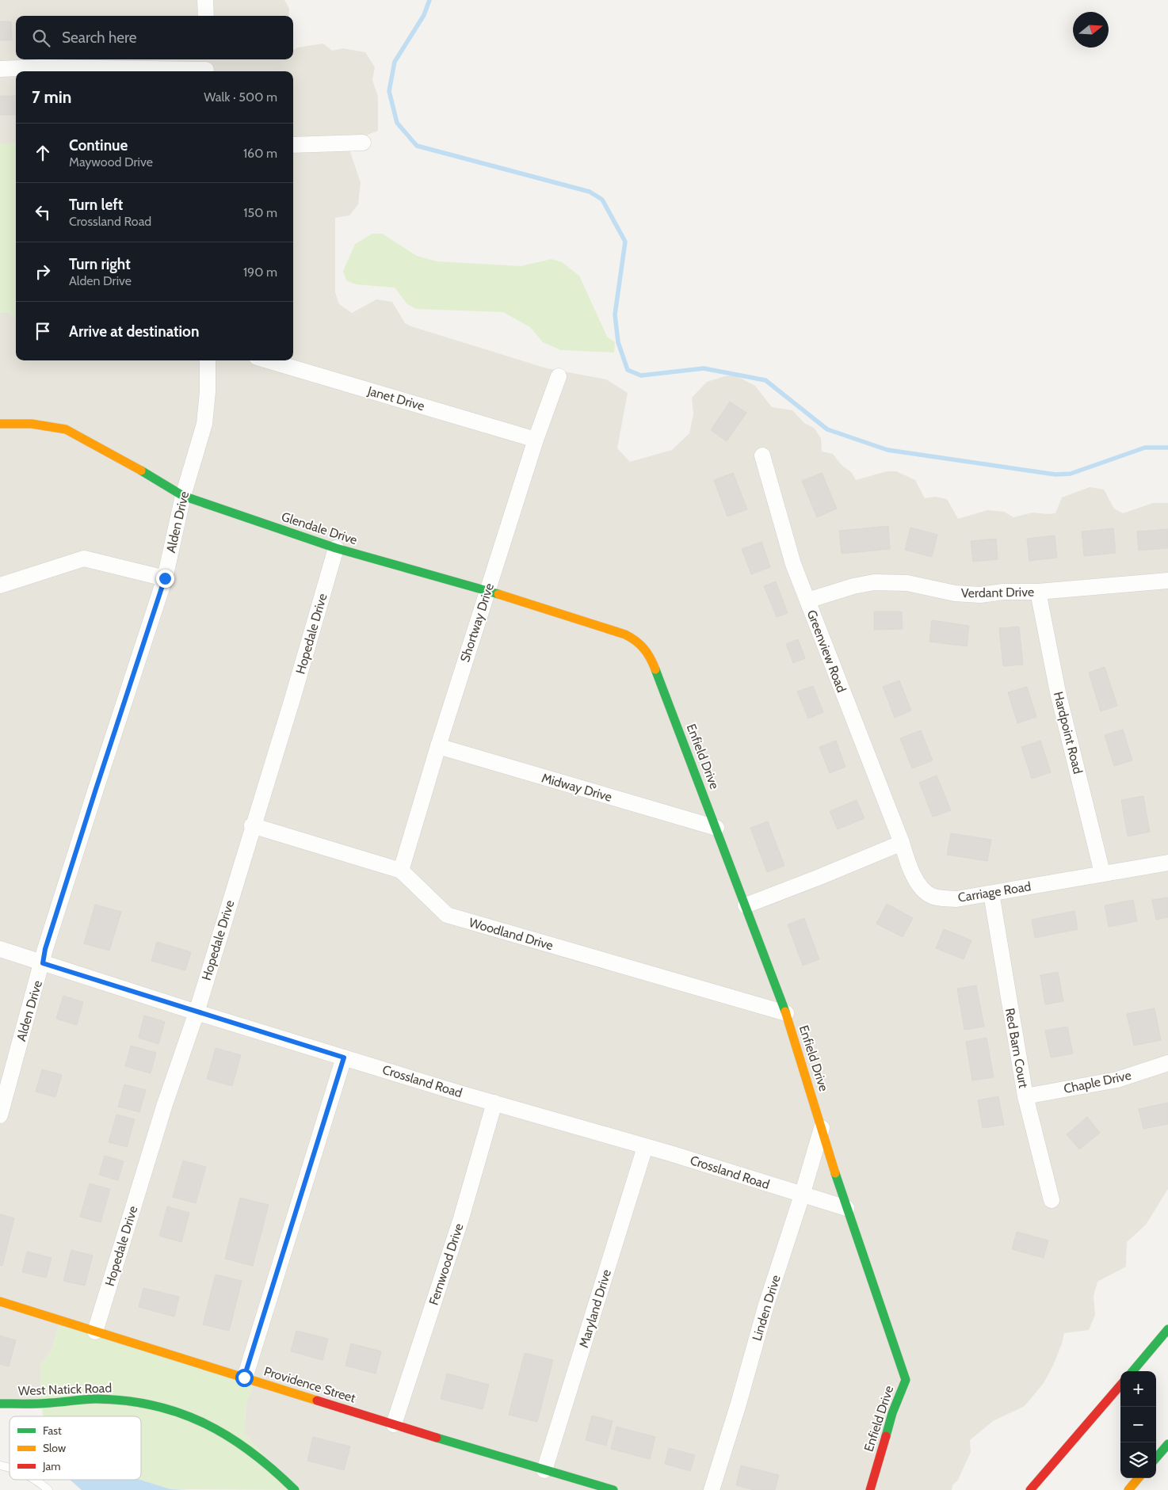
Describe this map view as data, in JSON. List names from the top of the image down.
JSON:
{
  "streets": {
    "main road": [
      "Glendale Drive",
      "Enfield Drive",
      "Providence Street",
      "West Natick Road"
    ],
    "street": [
      "Janet Drive",
      "Alden Drive",
      "Verdant Drive",
      "Shortway Drive",
      "Hopedale Drive",
      "Greenview Road",
      "Hardpoint Road",
      "Midway Drive",
      "Carriage Road",
      "Woodland Drive",
      "Red Barn Court",
      "Crossland Road",
      "Chaple Drive",
      "Fernwood Drive",
      "Linden Drive",
      "Maryland Drive"
    ]
  },
  "crossings": [
    ["Janet Drive", "Shortway Drive"],
    ["Alden Drive", "Glendale Drive"],
    ["Alden Drive", "Crossland Road"],
    ["Glendale Drive", "Shortway Drive"],
    ["Glendale Drive", "Hopedale Drive"],
    ["Glendale Drive", "Enfield Drive"],
    ["Verdant Drive", "Greenview Road"],
    ["Verdant Drive", "Hardpoint Road"],
    ["Shortway Drive", "Midway Drive"],
    ["Shortway Drive", "Woodland Drive"],
    ["Hopedale Drive", "Woodland Drive"],
    ["Hopedale Drive", "Crossland Road"],
    ["Hopedale Drive", "Providence Street"],
    ["Greenview Road", "Carriage Road"],
    ["Hardpoint Road", "Carriage Road"],
    ["Enfield Drive", "Midway Drive"],
    ["Enfield Drive", "Woodland Drive"],
    ["Enfield Drive", "Crossland Road"],
    ["Enfield Drive", "Linden Drive"],
    ["Carriage Road", "Red Barn Court"],
    ["Red Barn Court", "Chaple Drive"],
    ["Crossland Road", "Fernwood Drive"],
    ["Crossland Road", "Linden Drive"],
    ["Crossland Road", "Maryland Drive"],
    ["Fernwood Drive", "Providence Street"],
    ["Maryland Drive", "Providence Street"]
  ],
  "legend": ["Fast", "Slow", "Jam"],
  "north": "right",
  "page": {
    "search": "Search here",
    "heading": ["7 min", "Walk · 500 m"],
    "list": [
      ["Continue", "Maywood Drive", "160 m"],
      ["Turn left", "Crossland Road", "150 m"],
      ["Turn right", "Alden Drive", "190 m"],
      "Arrive at destination"
    ],
    "map_buttons": ["+", "−"]
  }
}
